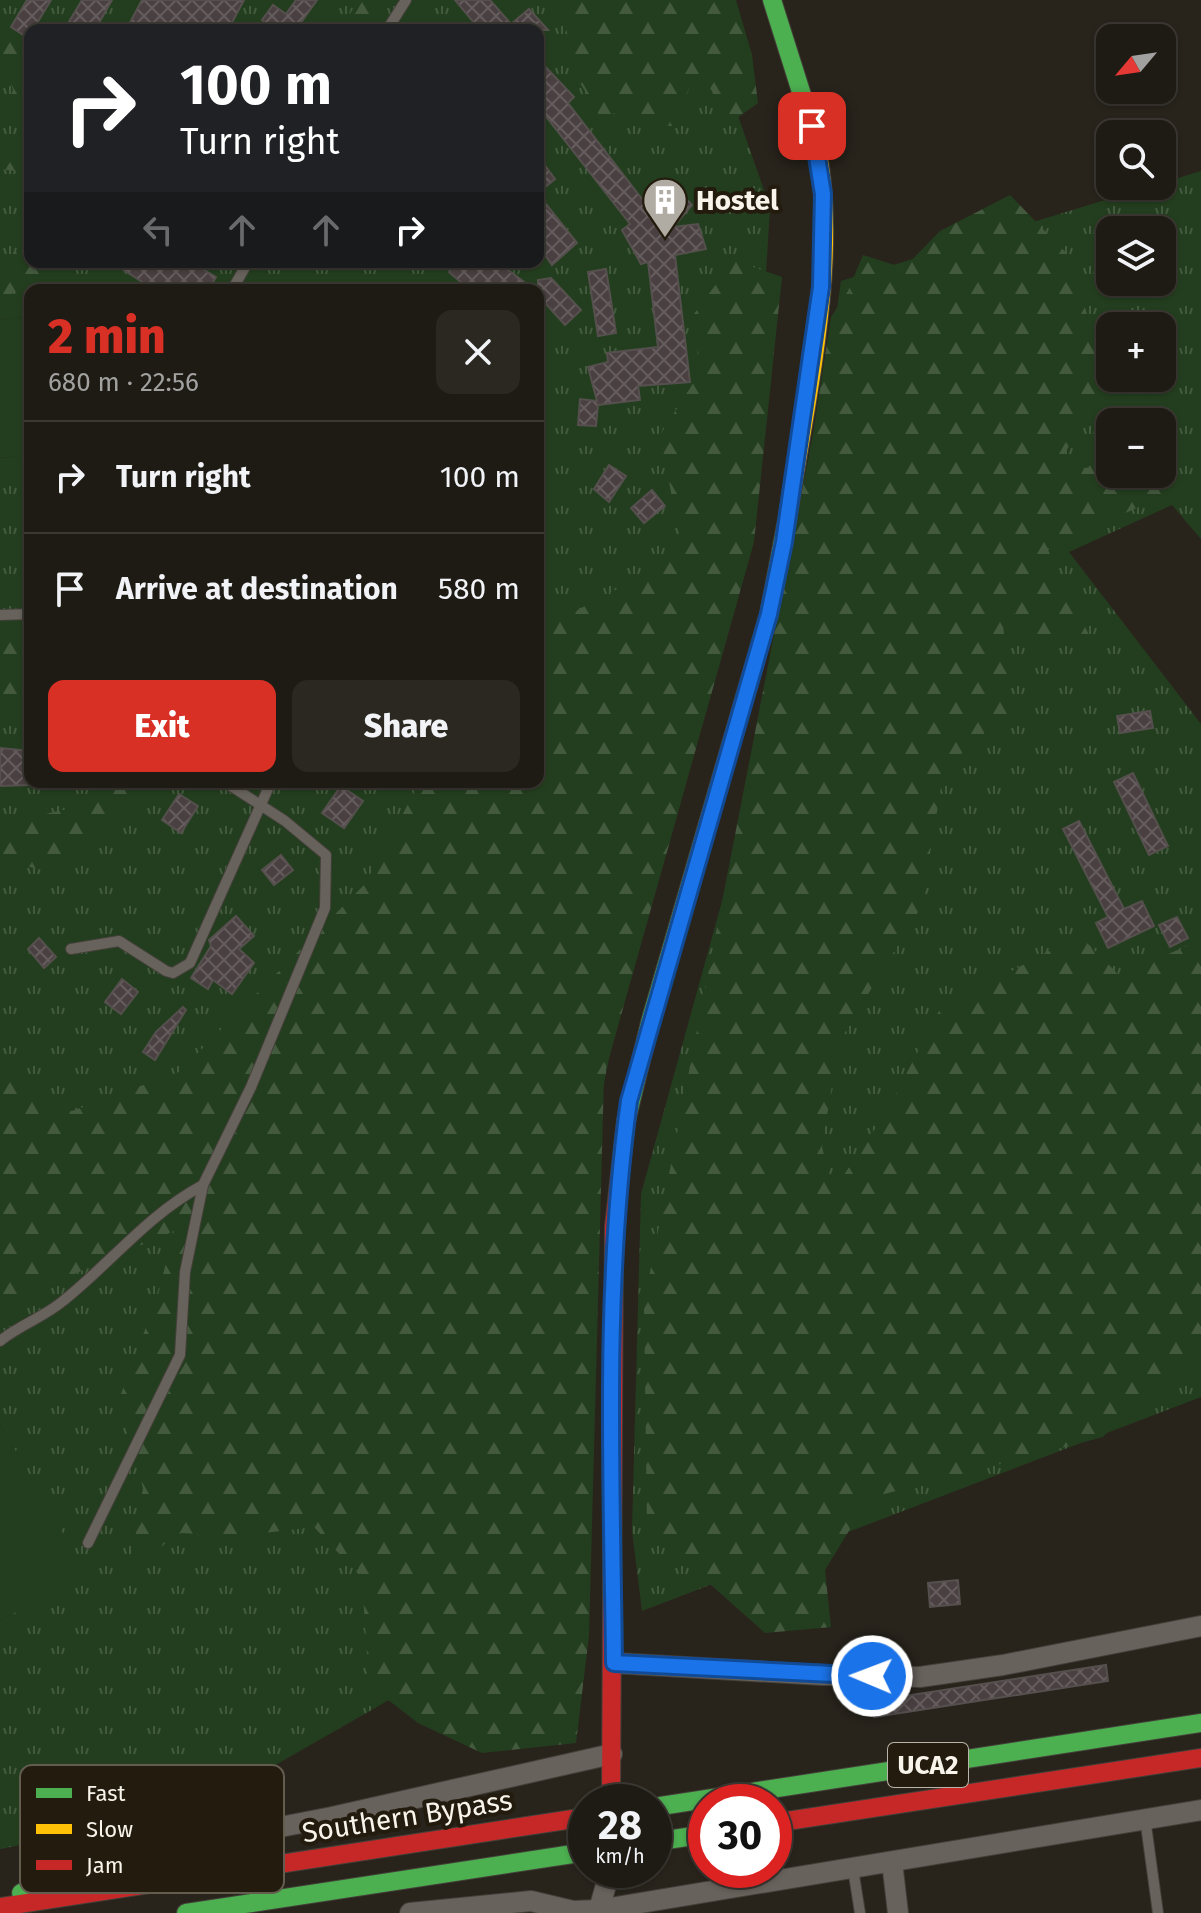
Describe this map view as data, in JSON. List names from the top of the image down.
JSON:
{
  "streets": {
    "main road": ["UCA2", "Southern Bypass"]
  },
  "places": {
    "building": ["Hostel"]
  },
  "legend": ["Fast", "Slow", "Jam"],
  "north": "bottom left",
  "page": {
    "map_buttons": ["+", "−"],
    "turn": ["100 m", "Turn right"],
    "heading": ["2 min", "680 m · 22:56"],
    "list": [
      {
        "name": "Turn right",
        "value": "100 m"
      },
      {
        "name": "Arrive at destination",
        "value": "580 m"
      }
    ],
    "buttons": ["Exit", "Share"],
    "speed": "28 km/h",
    "limit": "30"
  }
}
